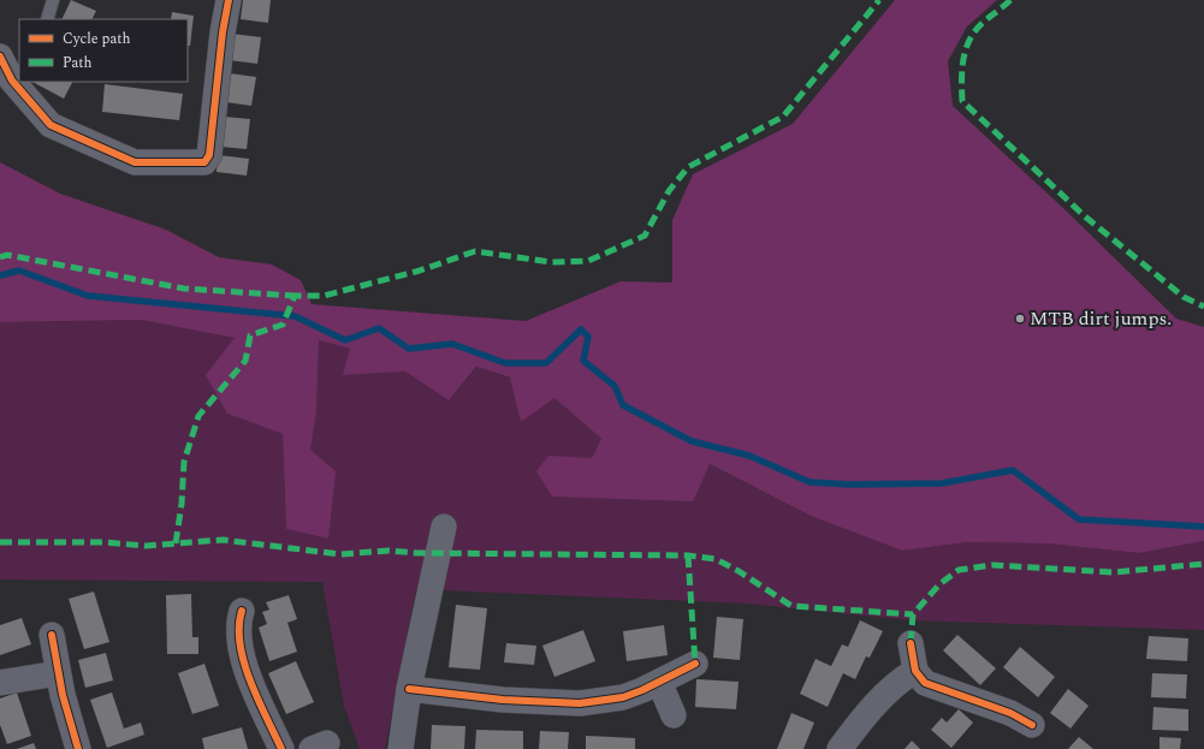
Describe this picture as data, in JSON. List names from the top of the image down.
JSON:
{
  "places": ["MTB dirt jumps."],
  "legend": ["Cycle path", "Path"]
}
